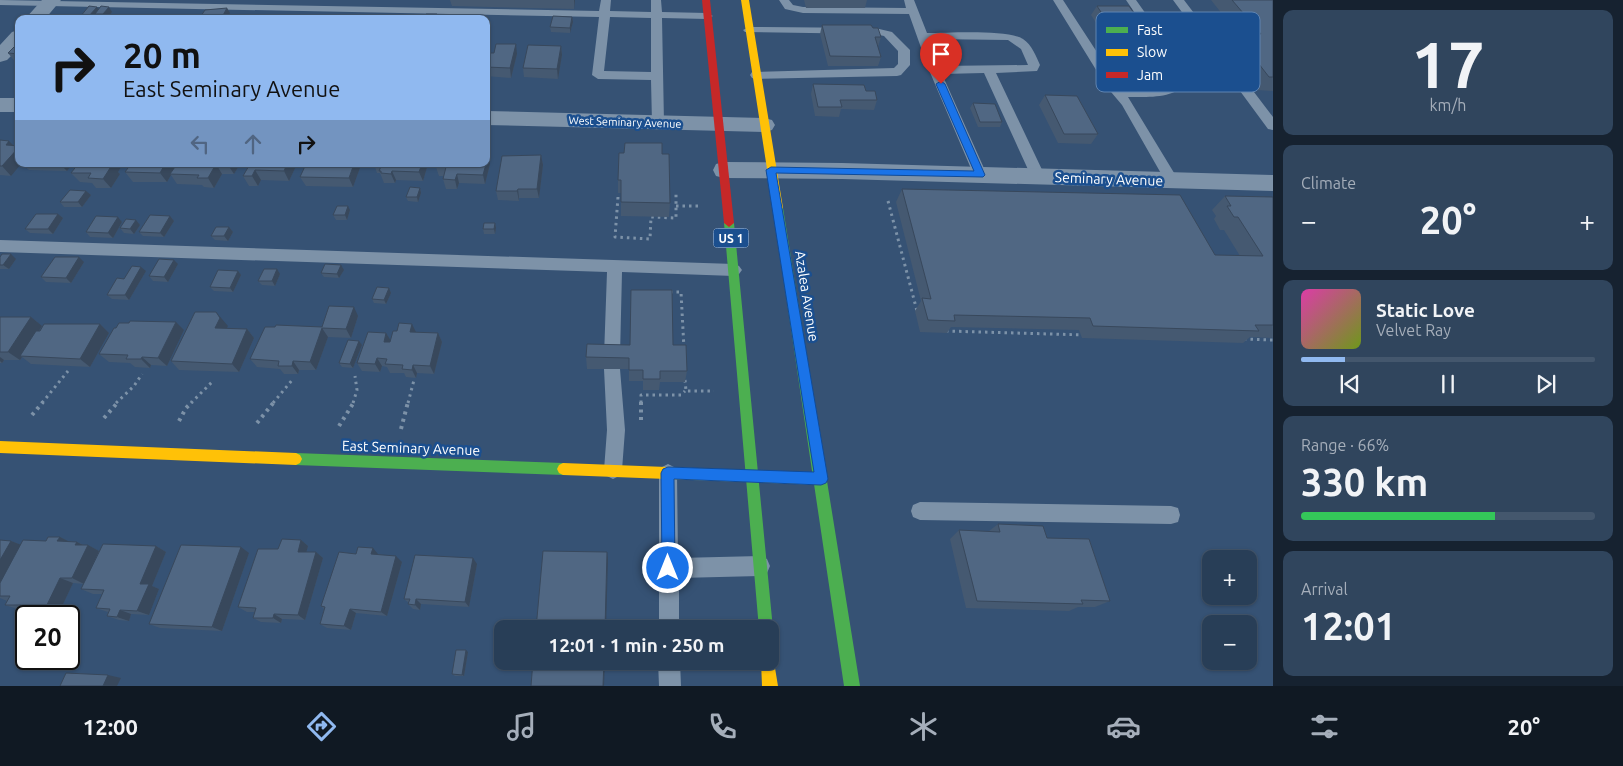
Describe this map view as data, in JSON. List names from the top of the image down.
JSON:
{
  "streets": {
    "main road": ["US 1", "Azalea Avenue", "East Seminary Avenue"],
    "street": ["West Seminary Avenue", "Seminary Avenue"]
  },
  "crossings": [
    ["West Seminary Avenue", "US 1"],
    ["West Seminary Avenue", "Azalea Avenue"],
    ["Seminary Avenue", "Azalea Avenue"],
    ["US 1", "East Seminary Avenue"],
    ["Azalea Avenue", "East Seminary Avenue"]
  ],
  "legend": ["Fast", "Slow", "Jam"],
  "page": {
    "tile": [
      ["17", "km/h"],
      "Climate",
      ["Range · 66%", "330 km"],
      ["Arrival", "12:01"]
    ],
    "turn": ["20 m", "East Seminary Avenue"],
    "heat": ["−", "20°", "+"],
    "song": ["Static Love", "Velvet Ray"],
    "map_buttons": ["+", "−"],
    "limit": "20",
    "trip": "12:01 · 1 min · 250 m",
    "tabs": ["12:00", "20°"]
  }
}
